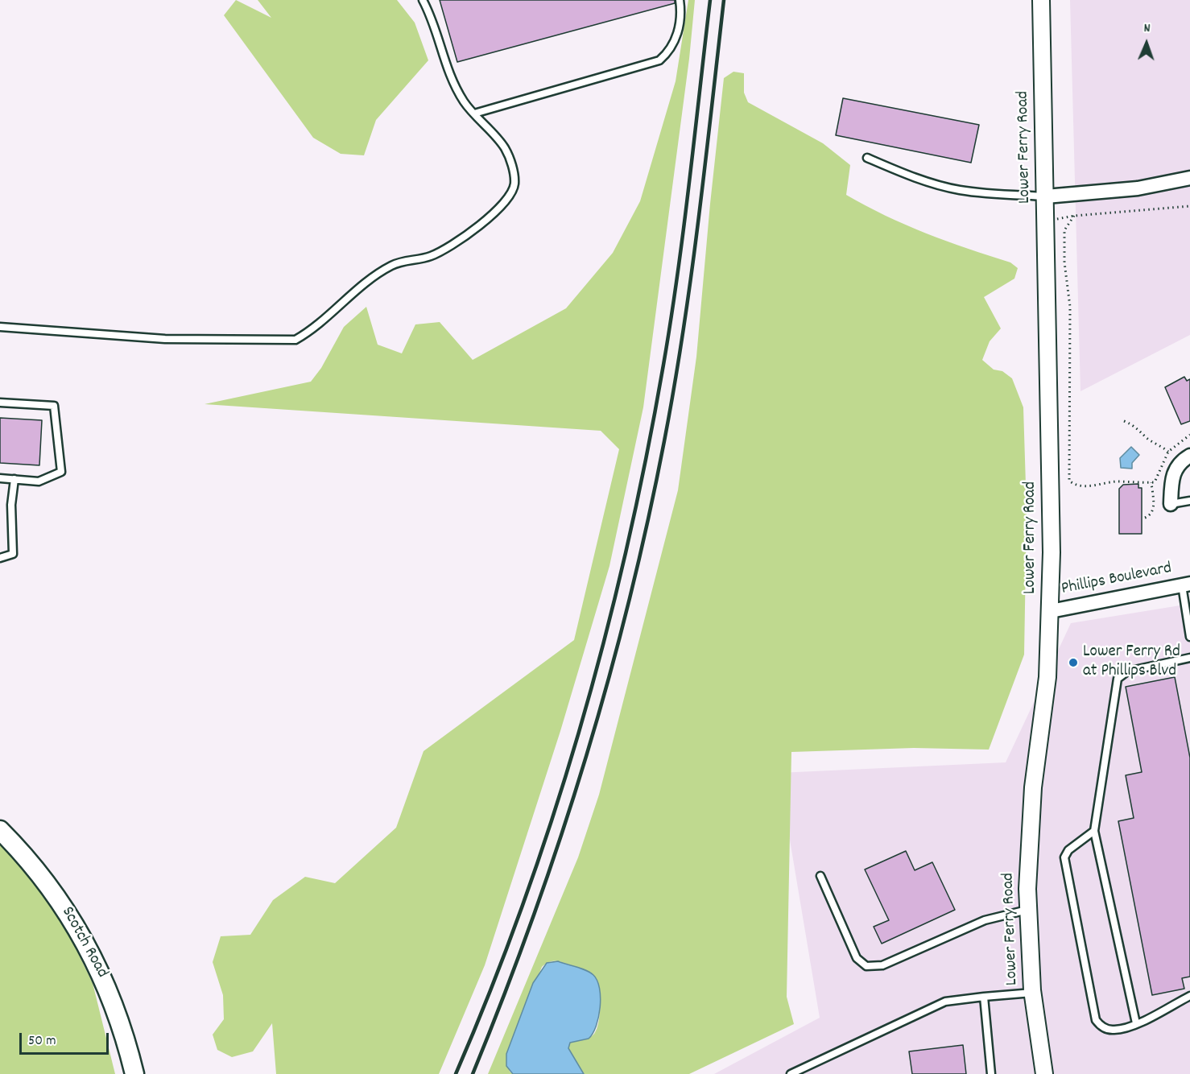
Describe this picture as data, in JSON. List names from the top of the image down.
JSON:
{
  "streets": {
    "main road": ["Scotch Road"],
    "street": ["Lower Ferry Road", "Phillips Boulevard"]
  },
  "crossings": [
    ["Lower Ferry Road", "Phillips Boulevard"]
  ],
  "places": ["Lower Ferry Rd at Phillips Blvd"],
  "scale_bar": "50 m",
  "north": "top"
}
